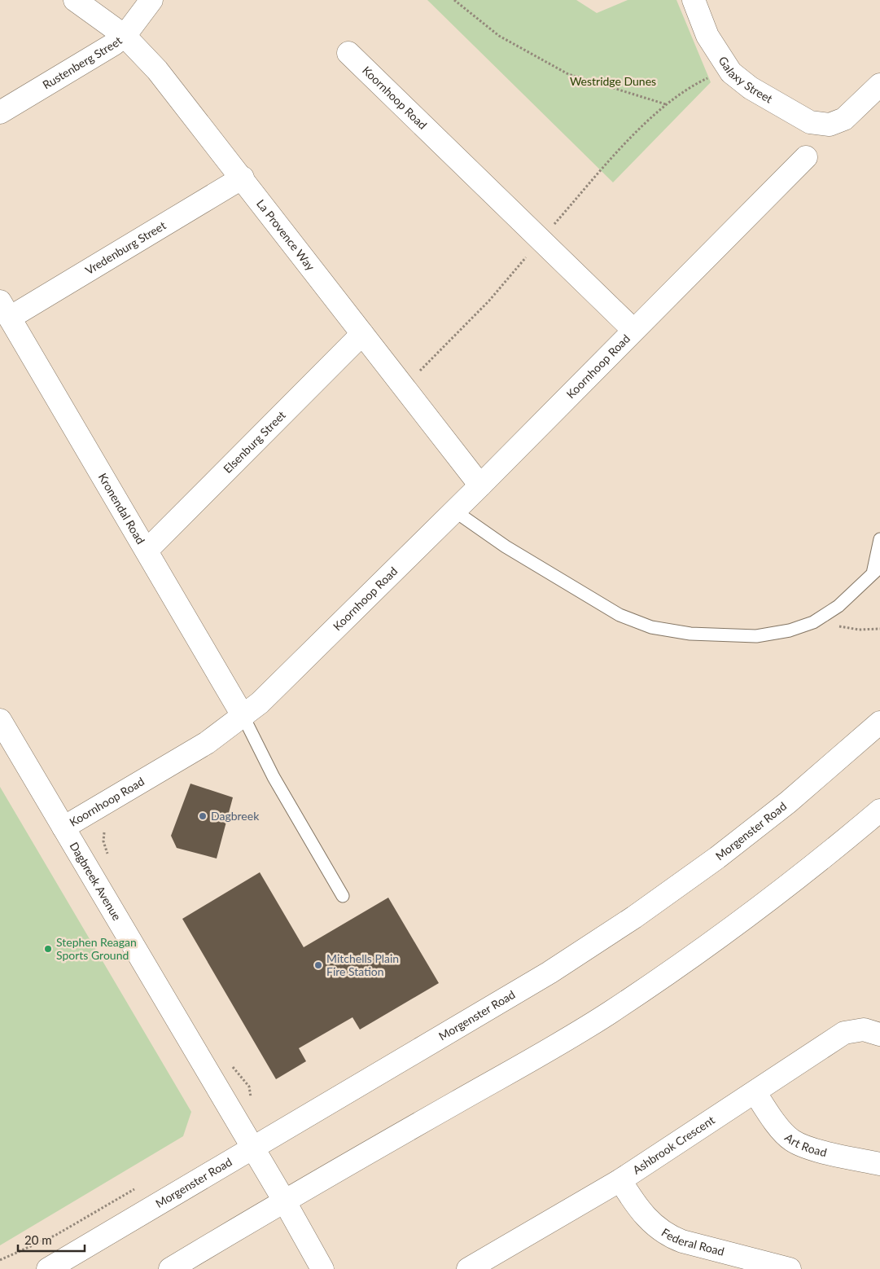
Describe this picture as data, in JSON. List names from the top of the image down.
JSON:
{
  "streets": {
    "street": [
      "Rustenberg Street",
      "Galaxy Street",
      "Koornhoop Road",
      "La Provence Way",
      "Vredenburg Street",
      "Elsenburg Street",
      "Kronendal Road",
      "Morgenster Road",
      "Dagbreek Avenue",
      "Art Road",
      "Ashbrook Crescent",
      "Federal Road"
    ]
  },
  "crossings": [
    ["Rustenberg Street", "La Provence Way"],
    ["Koornhoop Road", "La Provence Way"],
    ["Koornhoop Road", "Kronendal Road"],
    ["Koornhoop Road", "Dagbreek Avenue"],
    ["La Provence Way", "Vredenburg Street"],
    ["La Provence Way", "Elsenburg Street"],
    ["Vredenburg Street", "Kronendal Road"],
    ["Elsenburg Street", "Kronendal Road"],
    ["Morgenster Road", "Dagbreek Avenue"],
    ["Art Road", "Ashbrook Crescent"],
    ["Ashbrook Crescent", "Federal Road"]
  ],
  "parks": ["Westridge Dunes"],
  "places": ["Dagbreek", "Stephen Reagan Sports Ground", "Mitchells Plain Fire Station"],
  "scale_bar": "20 m"
}
